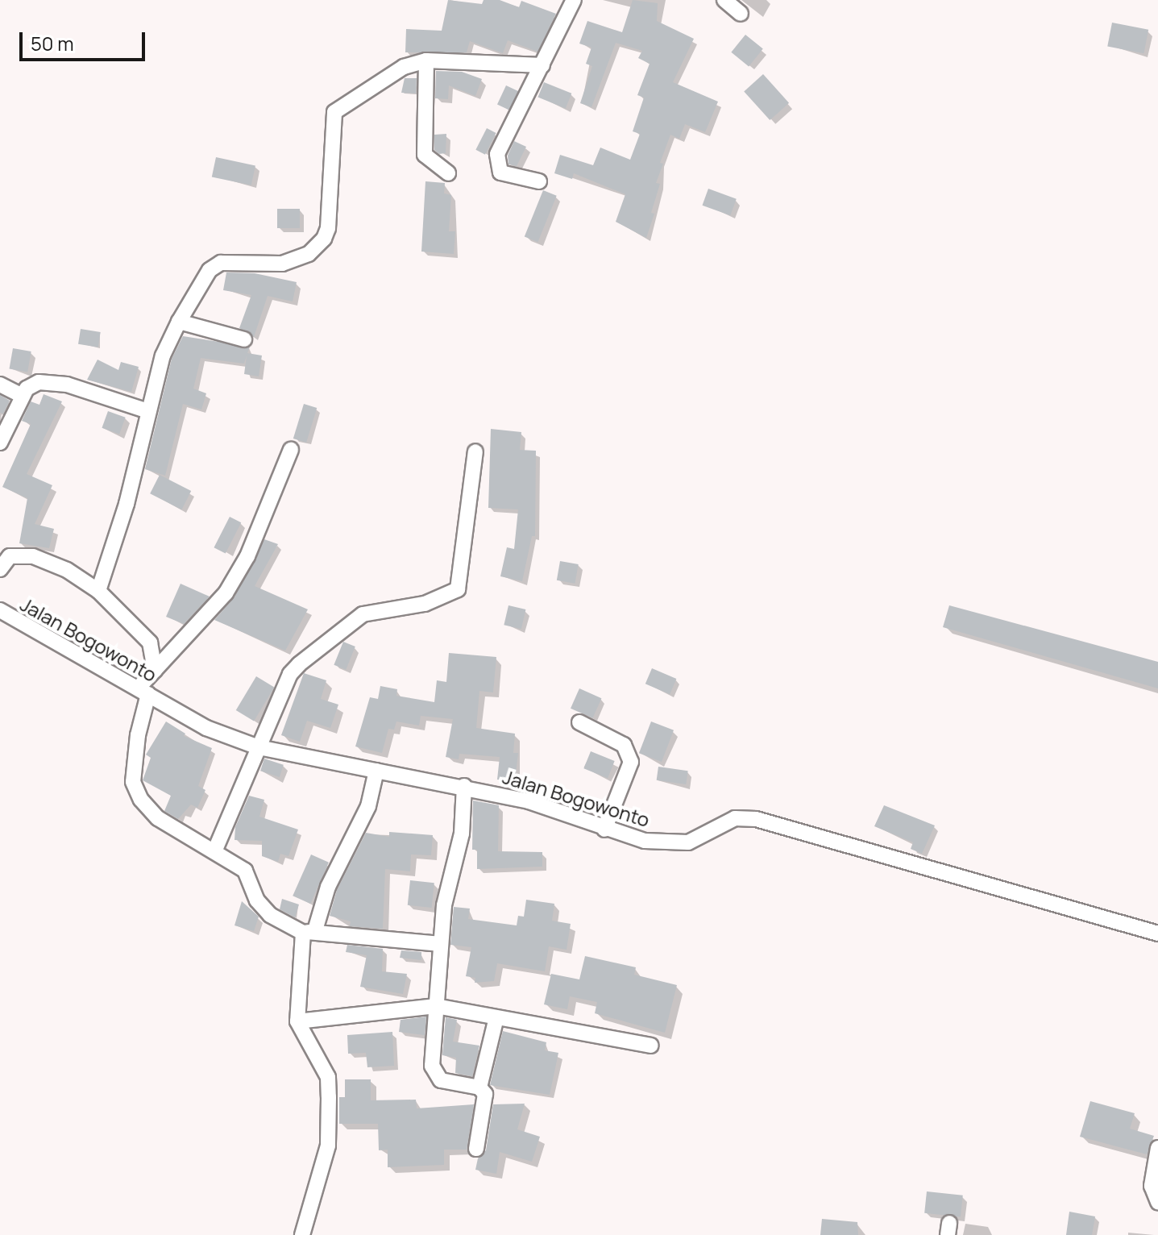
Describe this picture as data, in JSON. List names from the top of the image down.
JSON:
{
  "streets": {
    "street": ["Jalan Bogowonto"]
  },
  "scale_bar": "50 m"
}
